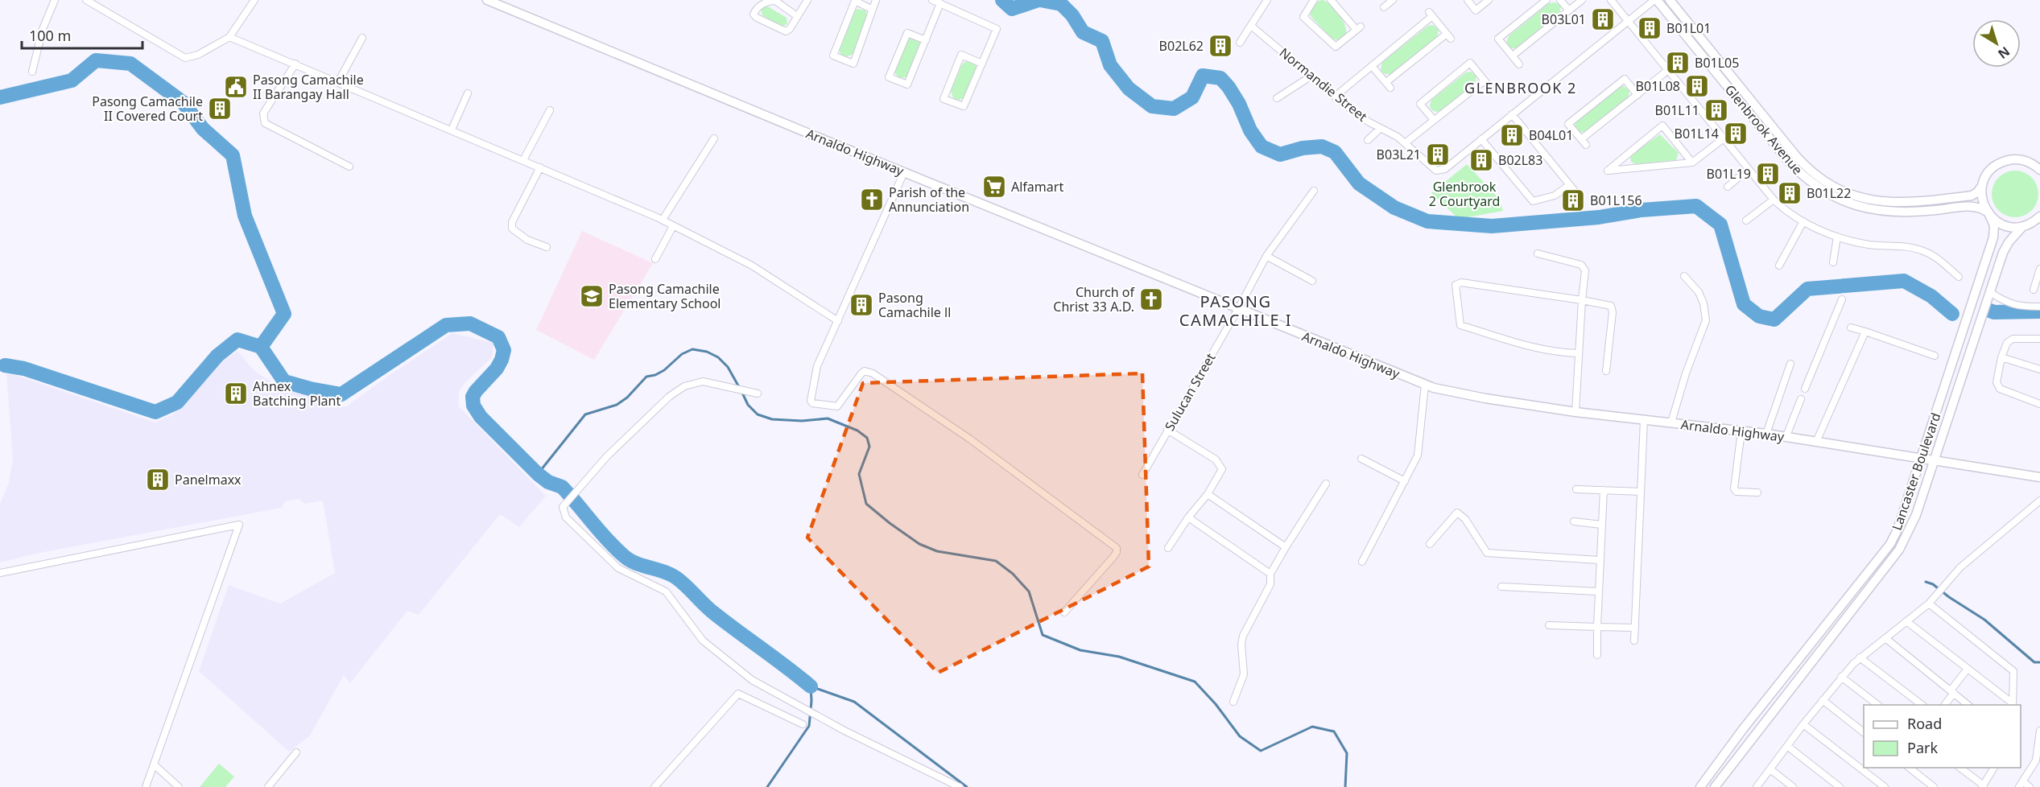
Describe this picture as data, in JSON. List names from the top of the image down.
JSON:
{
  "streets": {
    "main road": ["Glenbrook Avenue", "Arnaldo Highway", "Lancaster Boulevard"],
    "street": ["Normandie Street", "Sulucan Street"]
  },
  "crossings": [
    ["Glenbrook Avenue", "Lancaster Boulevard"],
    ["Arnaldo Highway", "Sulucan Street"],
    ["Arnaldo Highway", "Lancaster Boulevard"]
  ],
  "districts": ["GLENBROOK 2", "PASONG CAMACHILE I"],
  "parks": ["Glenbrook 2 Courtyard"],
  "places": {
    "building": [
      "B03L01",
      "B01L01",
      "B02L62",
      "B01L05",
      "B01L08",
      "Pasong Camachile II Covered Court",
      "B01L11",
      "B01L14",
      "B04L01",
      "B03L21",
      "B02L83",
      "B01L19",
      "B01L22",
      "B01L156",
      "Pasong Camachile ll",
      "Ahnex Batching Plant",
      "Panelmaxx"
    ],
    "public building": ["Pasong Camachile II Barangay Hall"],
    "supermarket": ["Alfamart"],
    "church": ["Parish of the Annunciation", "Church of Christ 33 A.D."],
    "school or university": ["Pasong Camachile Elementary School"]
  },
  "legend": ["Road", "Park"],
  "scale_bar": "100 m",
  "north": "bottom right"
}
